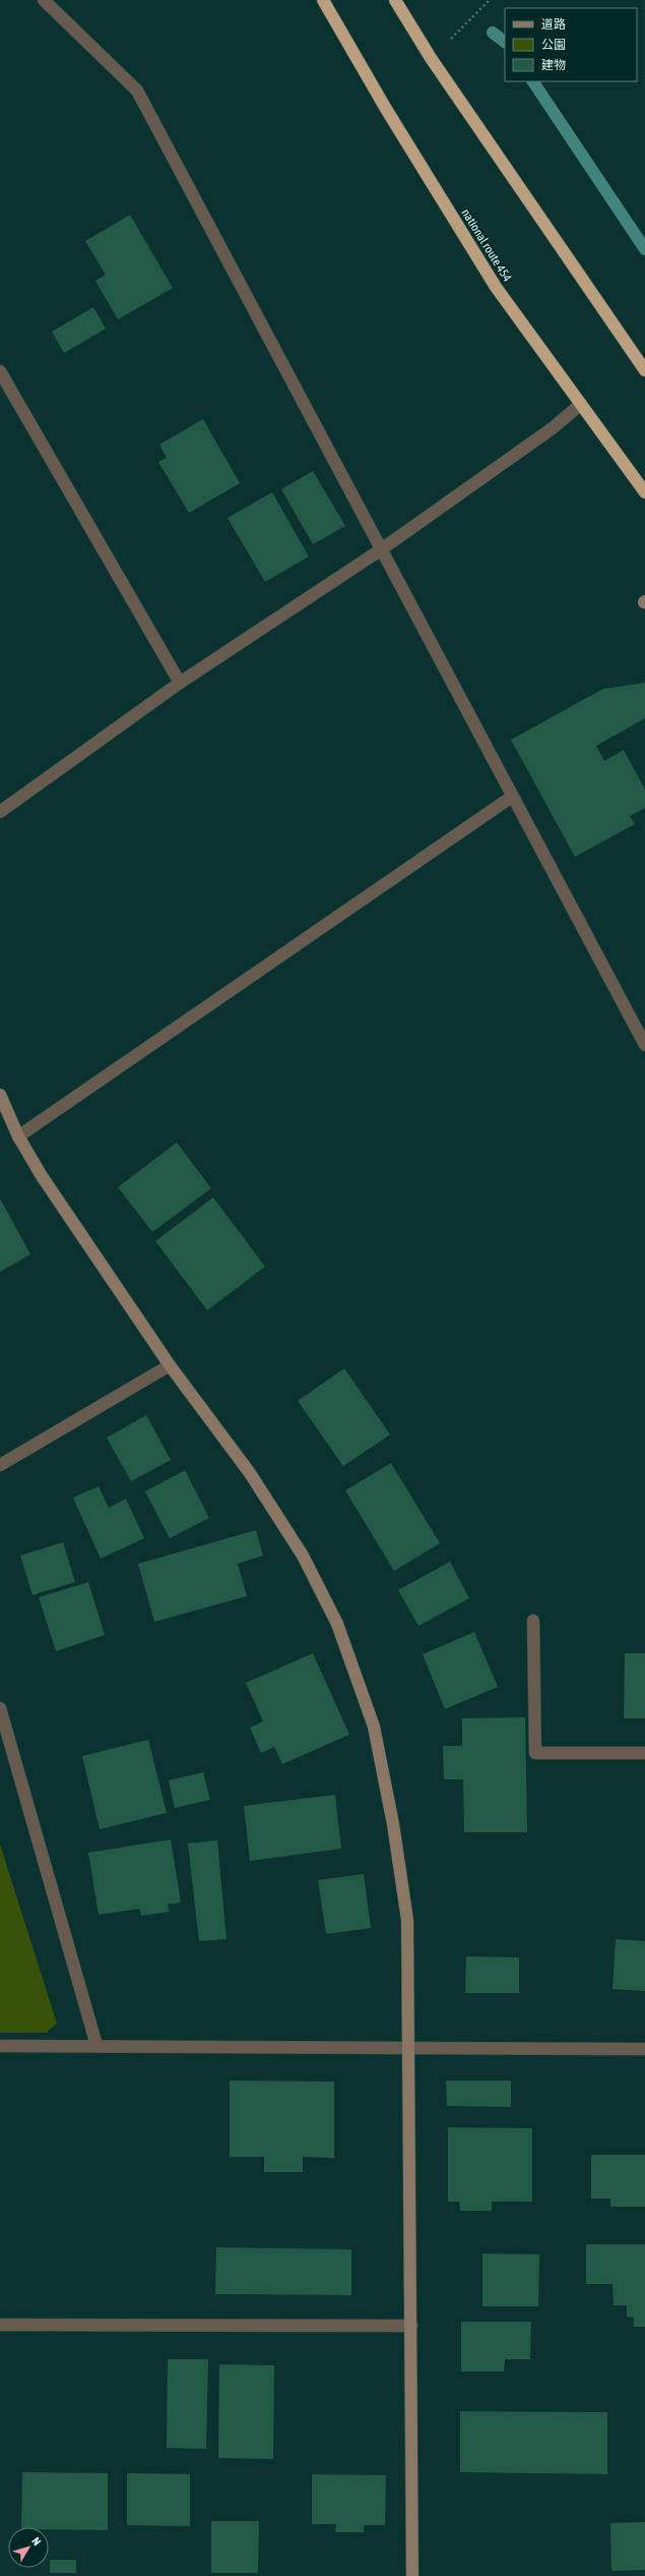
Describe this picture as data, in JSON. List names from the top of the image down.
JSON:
{
  "streets": {
    "highway": ["national route 454"]
  },
  "legend": ["道路", "公園", "建物"],
  "north": "top right"
}
